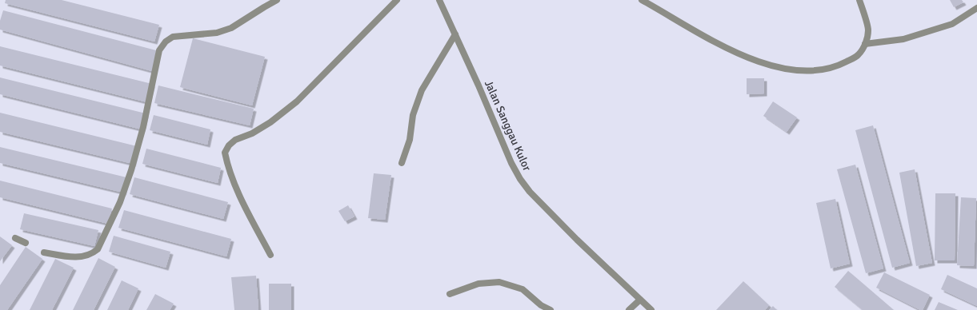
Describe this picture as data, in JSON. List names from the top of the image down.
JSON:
{
  "streets": {
    "street": ["Jalan Sanggau Kulor"]
  }
}
